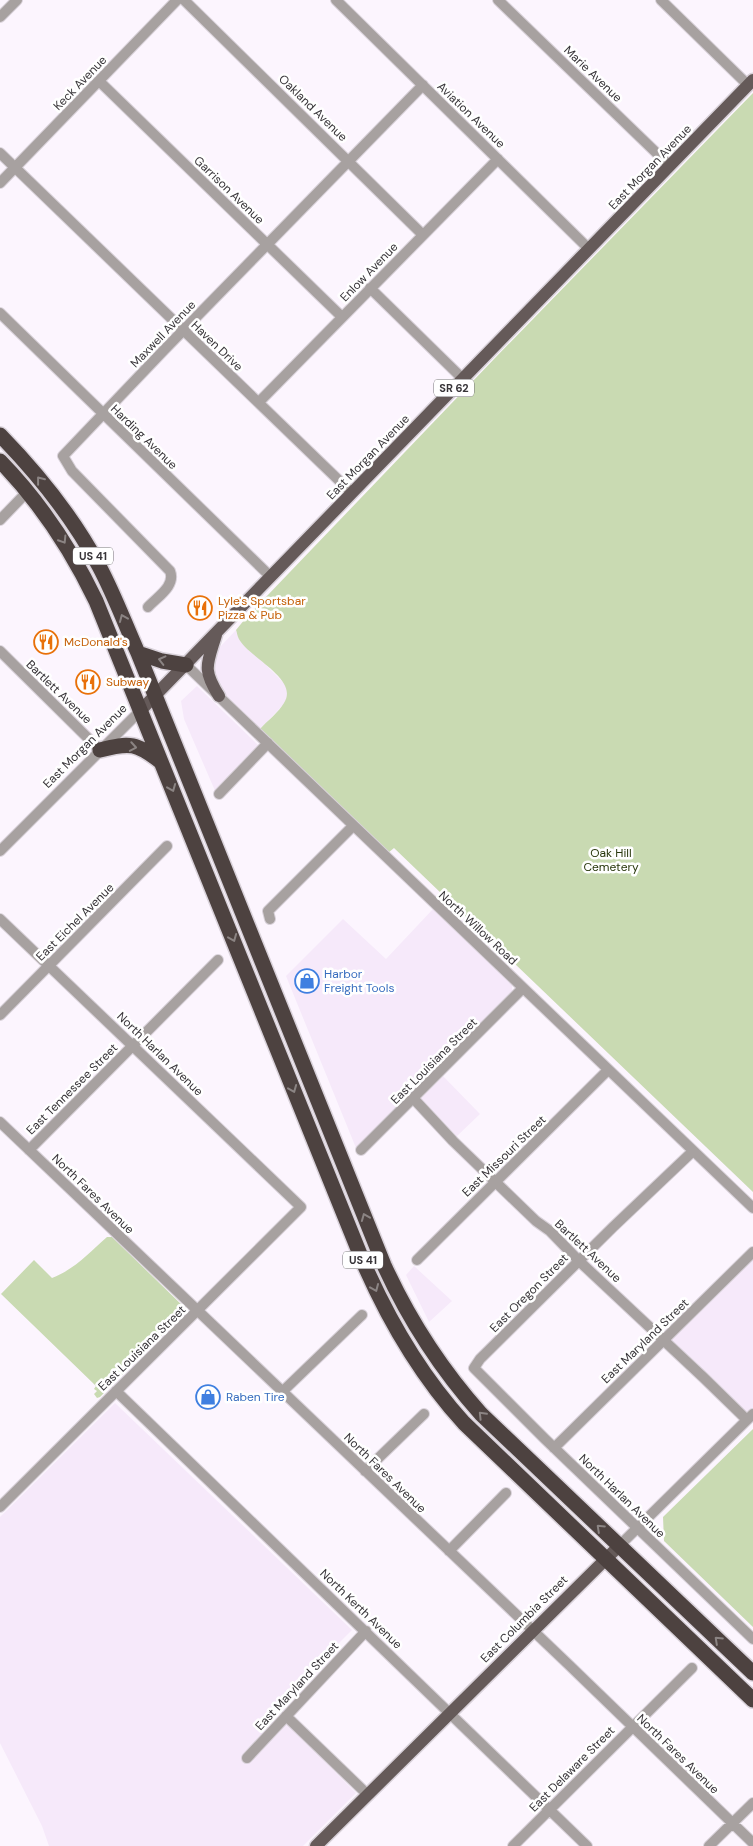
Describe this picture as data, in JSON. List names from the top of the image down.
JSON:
{
  "streets": {
    "highway": ["US 41"],
    "main road": ["East Morgan Avenue", "SR 62", "East Columbia Street"],
    "street": [
      "Marie Avenue",
      "Keck Avenue",
      "Oakland Avenue",
      "Aviation Avenue",
      "Garrison Avenue",
      "Enlow Avenue",
      "Maxwell Avenue",
      "Haven Drive",
      "Harding Avenue",
      "Bartlett Avenue",
      "East Eichel Avenue",
      "North Willow Road",
      "North Harlan Avenue",
      "East Louisiana Street",
      "East Tennessee Street",
      "East Missouri Street",
      "North Fares Avenue",
      "East Oregon Street",
      "East Maryland Street",
      "North Kerth Avenue",
      "East Delaware Street"
    ]
  },
  "crossings": [
    ["Marie Avenue", "East Morgan Avenue"],
    ["Keck Avenue", "Garrison Avenue"],
    ["Keck Avenue", "Haven Drive"],
    ["Oakland Avenue", "Enlow Avenue"],
    ["Oakland Avenue", "Maxwell Avenue"],
    ["Aviation Avenue", "East Morgan Avenue"],
    ["Aviation Avenue", "Enlow Avenue"],
    ["Aviation Avenue", "Maxwell Avenue"],
    ["East Morgan Avenue", "Haven Drive"],
    ["East Morgan Avenue", "Harding Avenue"],
    ["East Morgan Avenue", "US 41"],
    ["East Morgan Avenue", "Bartlett Avenue"],
    ["East Morgan Avenue", "North Willow Road"],
    ["Garrison Avenue", "Enlow Avenue"],
    ["Garrison Avenue", "Maxwell Avenue"],
    ["Enlow Avenue", "Haven Drive"],
    ["Maxwell Avenue", "Haven Drive"],
    ["Maxwell Avenue", "Harding Avenue"],
    ["US 41", "East Columbia Street"],
    ["Bartlett Avenue", "East Louisiana Street"],
    ["Bartlett Avenue", "East Missouri Street"],
    ["Bartlett Avenue", "East Oregon Street"],
    ["Bartlett Avenue", "East Maryland Street"],
    ["Bartlett Avenue", "East Columbia Street"],
    ["East Eichel Avenue", "North Harlan Avenue"],
    ["North Willow Road", "East Louisiana Street"],
    ["North Willow Road", "East Missouri Street"],
    ["North Willow Road", "East Oregon Street"],
    ["North Harlan Avenue", "East Louisiana Street"],
    ["North Harlan Avenue", "East Tennessee Street"],
    ["North Harlan Avenue", "East Oregon Street"],
    ["North Harlan Avenue", "East Maryland Street"],
    ["North Harlan Avenue", "East Columbia Street"],
    ["East Louisiana Street", "North Fares Avenue"],
    ["East Louisiana Street", "North Kerth Avenue"],
    ["East Tennessee Street", "North Fares Avenue"],
    ["North Fares Avenue", "East Columbia Street"],
    ["North Fares Avenue", "East Delaware Street"],
    ["East Maryland Street", "North Kerth Avenue"],
    ["North Kerth Avenue", "East Columbia Street"],
    ["North Kerth Avenue", "East Delaware Street"]
  ],
  "parks": ["Oak Hill Cemetery"],
  "places": {
    "restaurant": ["Lyle's Sportsbar Pizza & Pub", "McDonald's", "Subway"],
    "shop": ["Harbor Freight Tools", "Raben Tire"]
  }
}
